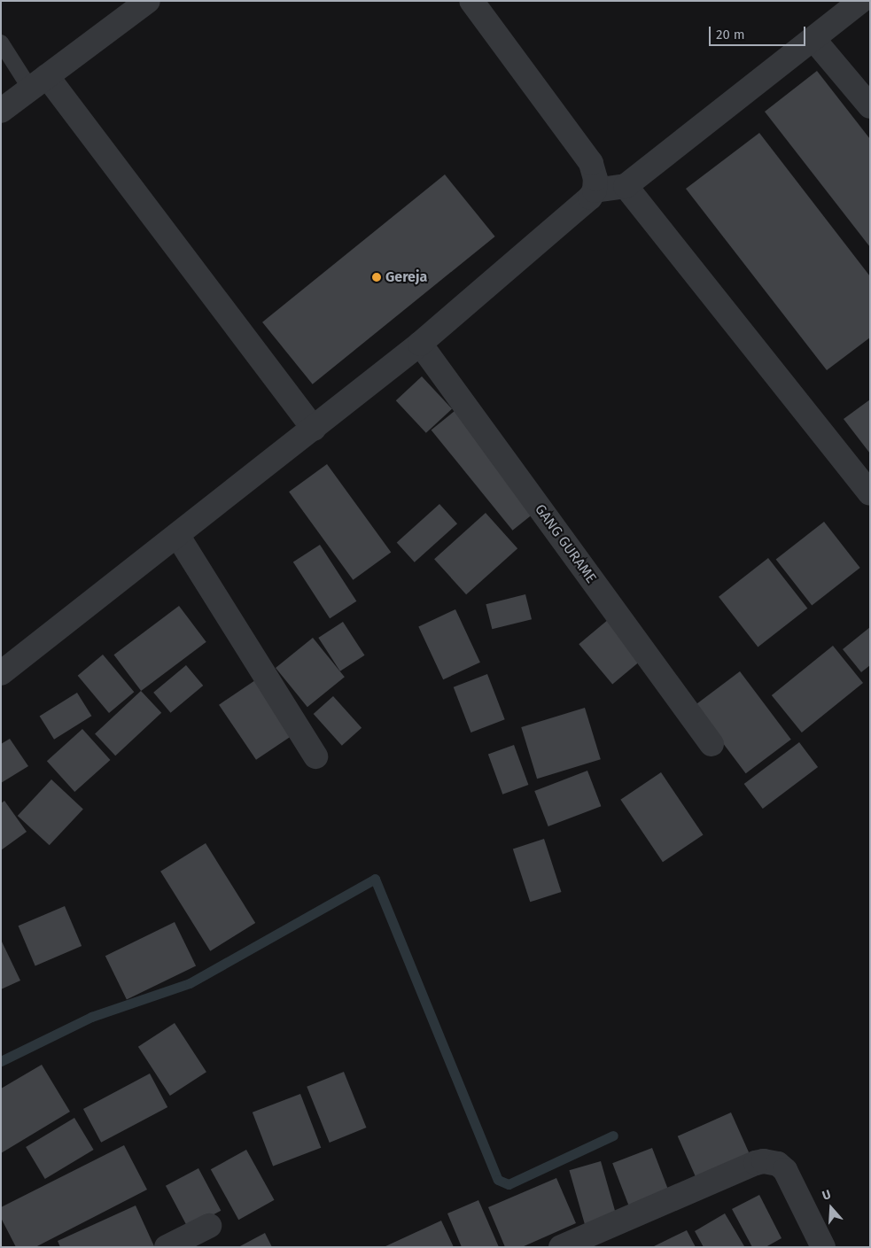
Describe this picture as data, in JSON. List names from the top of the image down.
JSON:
{
  "streets": {
    "street": ["GANG GURAME"]
  },
  "places": ["Gereja"],
  "scale_bar": "20 m",
  "north": "top"
}
